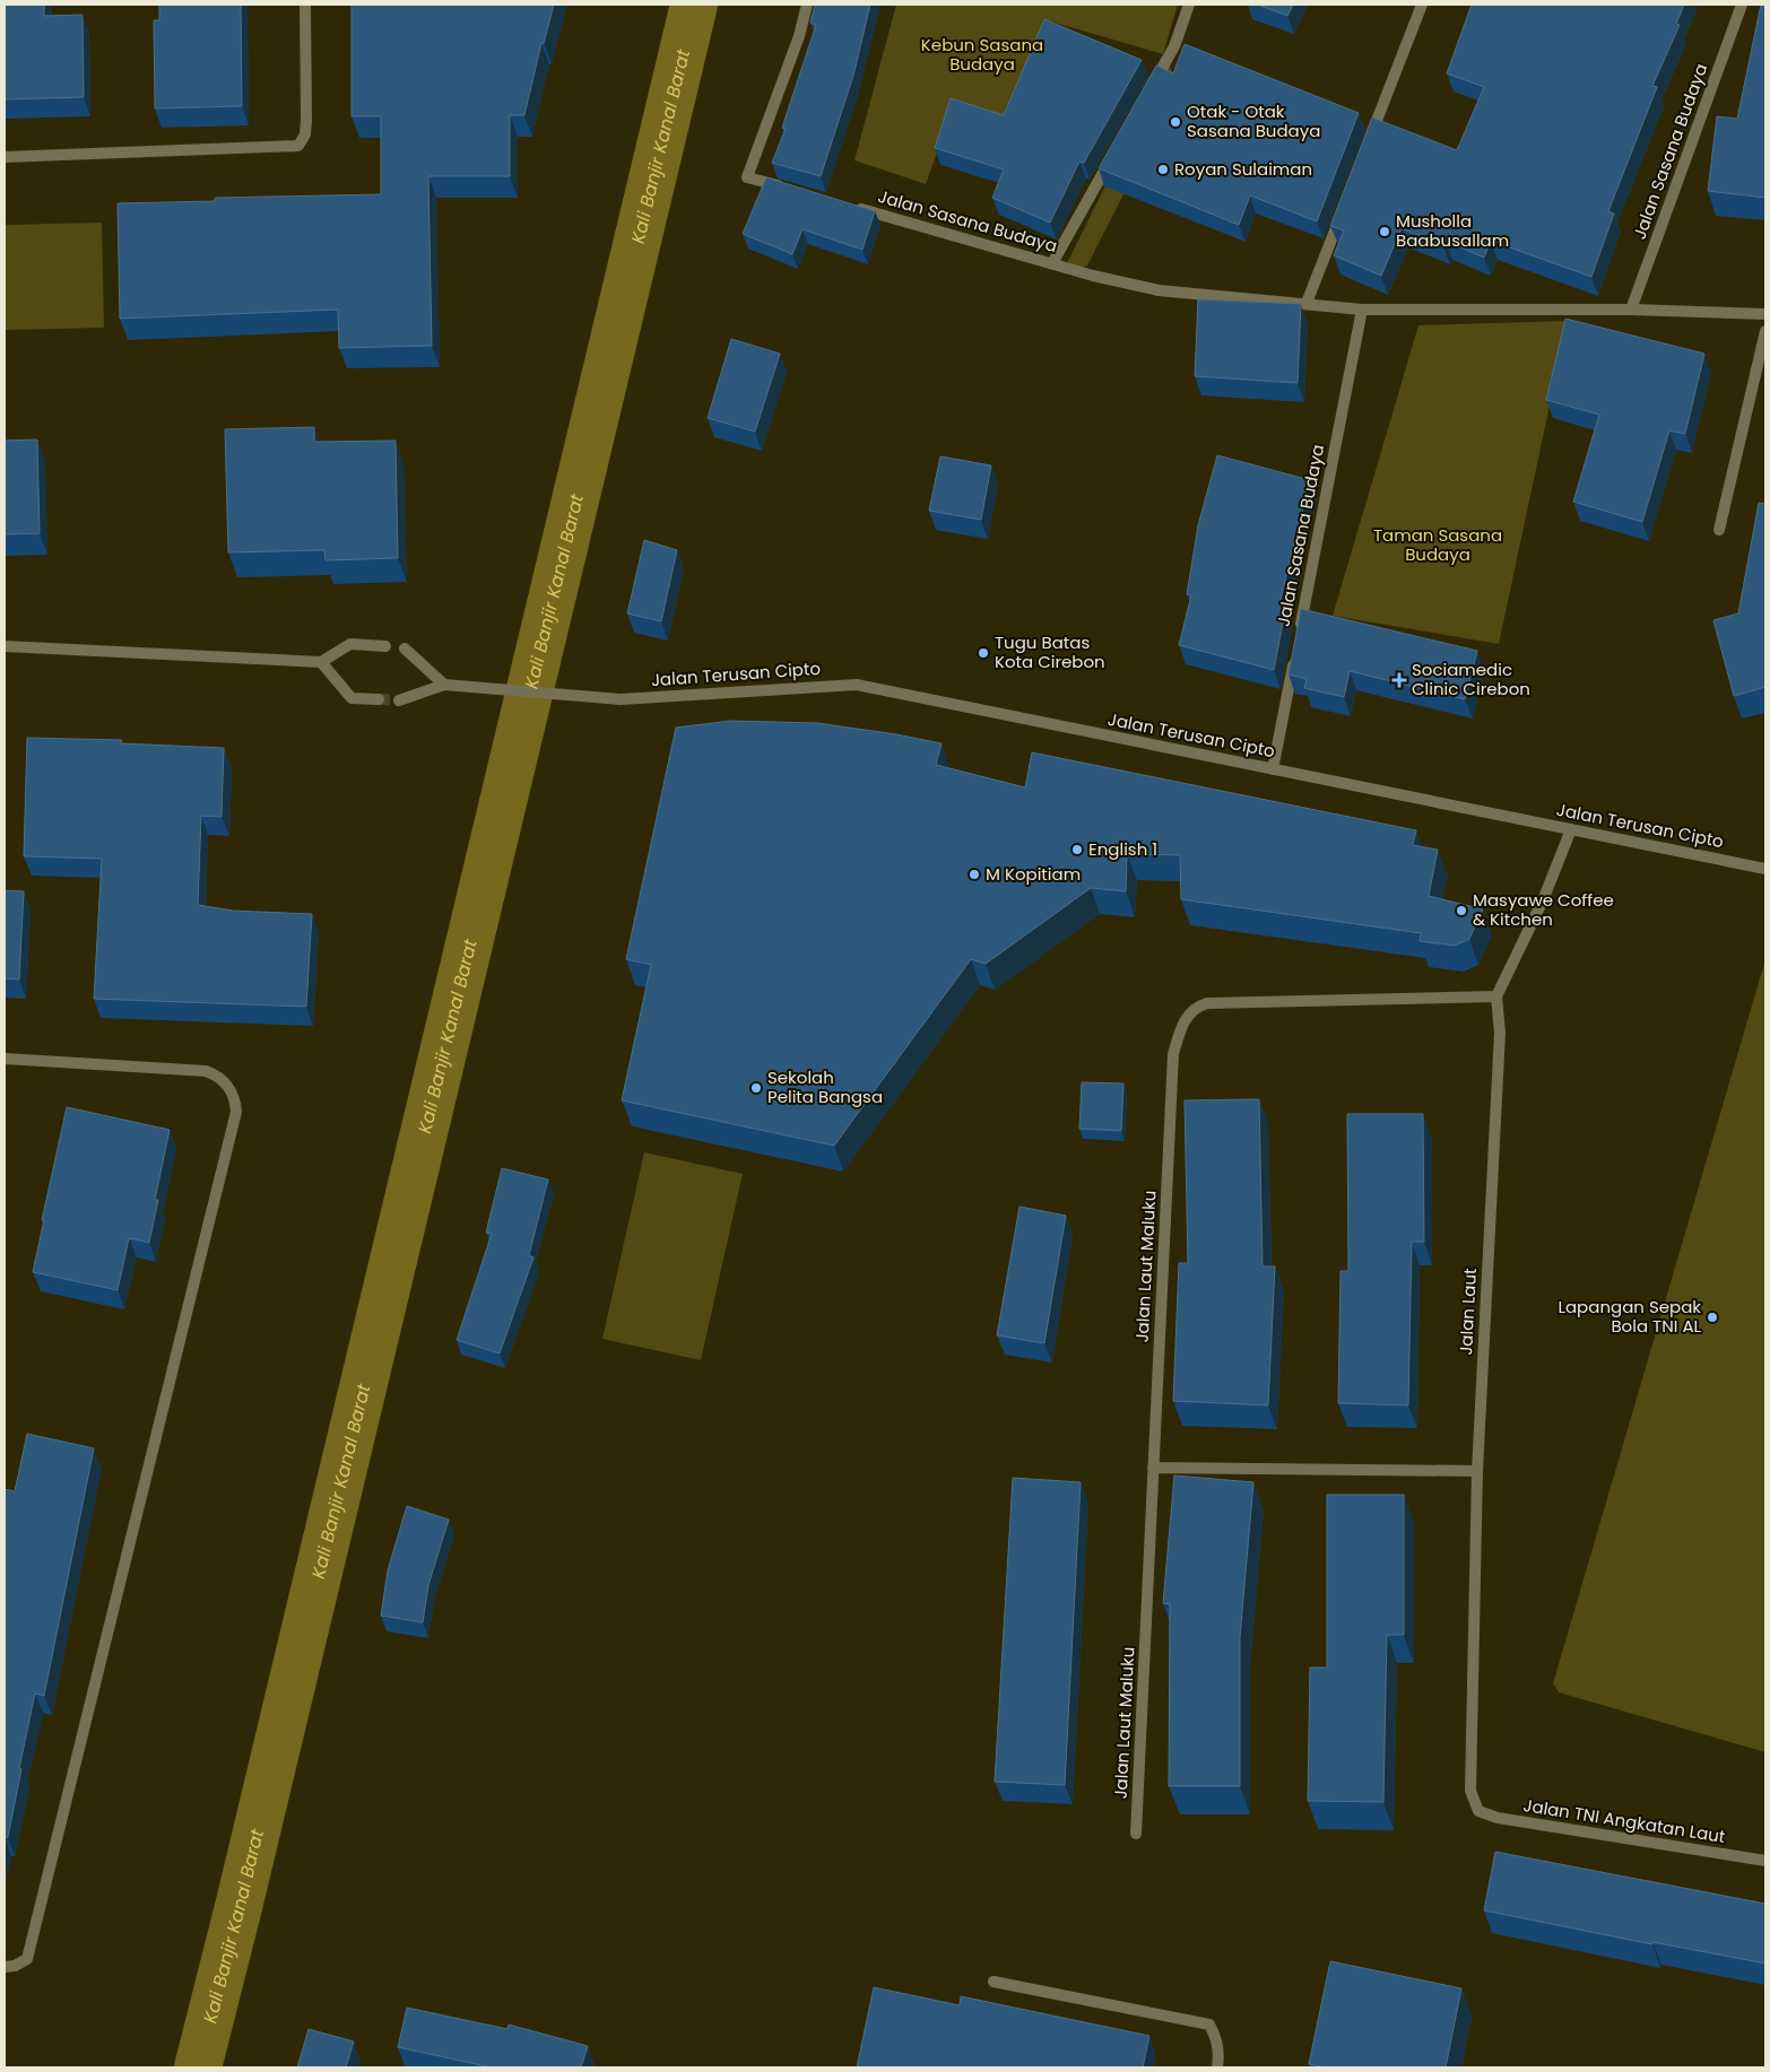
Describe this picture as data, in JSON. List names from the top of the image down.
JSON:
{
  "streets": {
    "street": [
      "Jalan Sasana Budaya",
      "Jalan Terusan Cipto",
      "Jalan Laut Maluku",
      "Jalan Laut",
      "Jalan TNI Angkatan Laut"
    ]
  },
  "crossings": [
    ["Jalan Sasana Budaya", "Jalan Terusan Cipto"],
    ["Jalan Laut Maluku", "Jalan Laut"],
    ["Jalan Laut", "Jalan TNI Angkatan Laut"]
  ],
  "water": ["Kali Banjir Kanal Barat"],
  "parks": ["Kebun Sasana Budaya", "Taman Sasana Budaya"],
  "places": {
    "other": [
      "Otak - Otak Sasana Budaya",
      "Royan Sulaiman",
      "Musholla Baabusallam",
      "Tugu Batas Kota Cirebon",
      "English 1",
      "M Kopitiam",
      "Masyawe Coffee & Kitchen",
      "Sekolah Pelita Bangsa",
      "Lapangan Sepak Bola TNI AL"
    ],
    "health": ["Sociamedic Clinic Cirebon"]
  }
}
